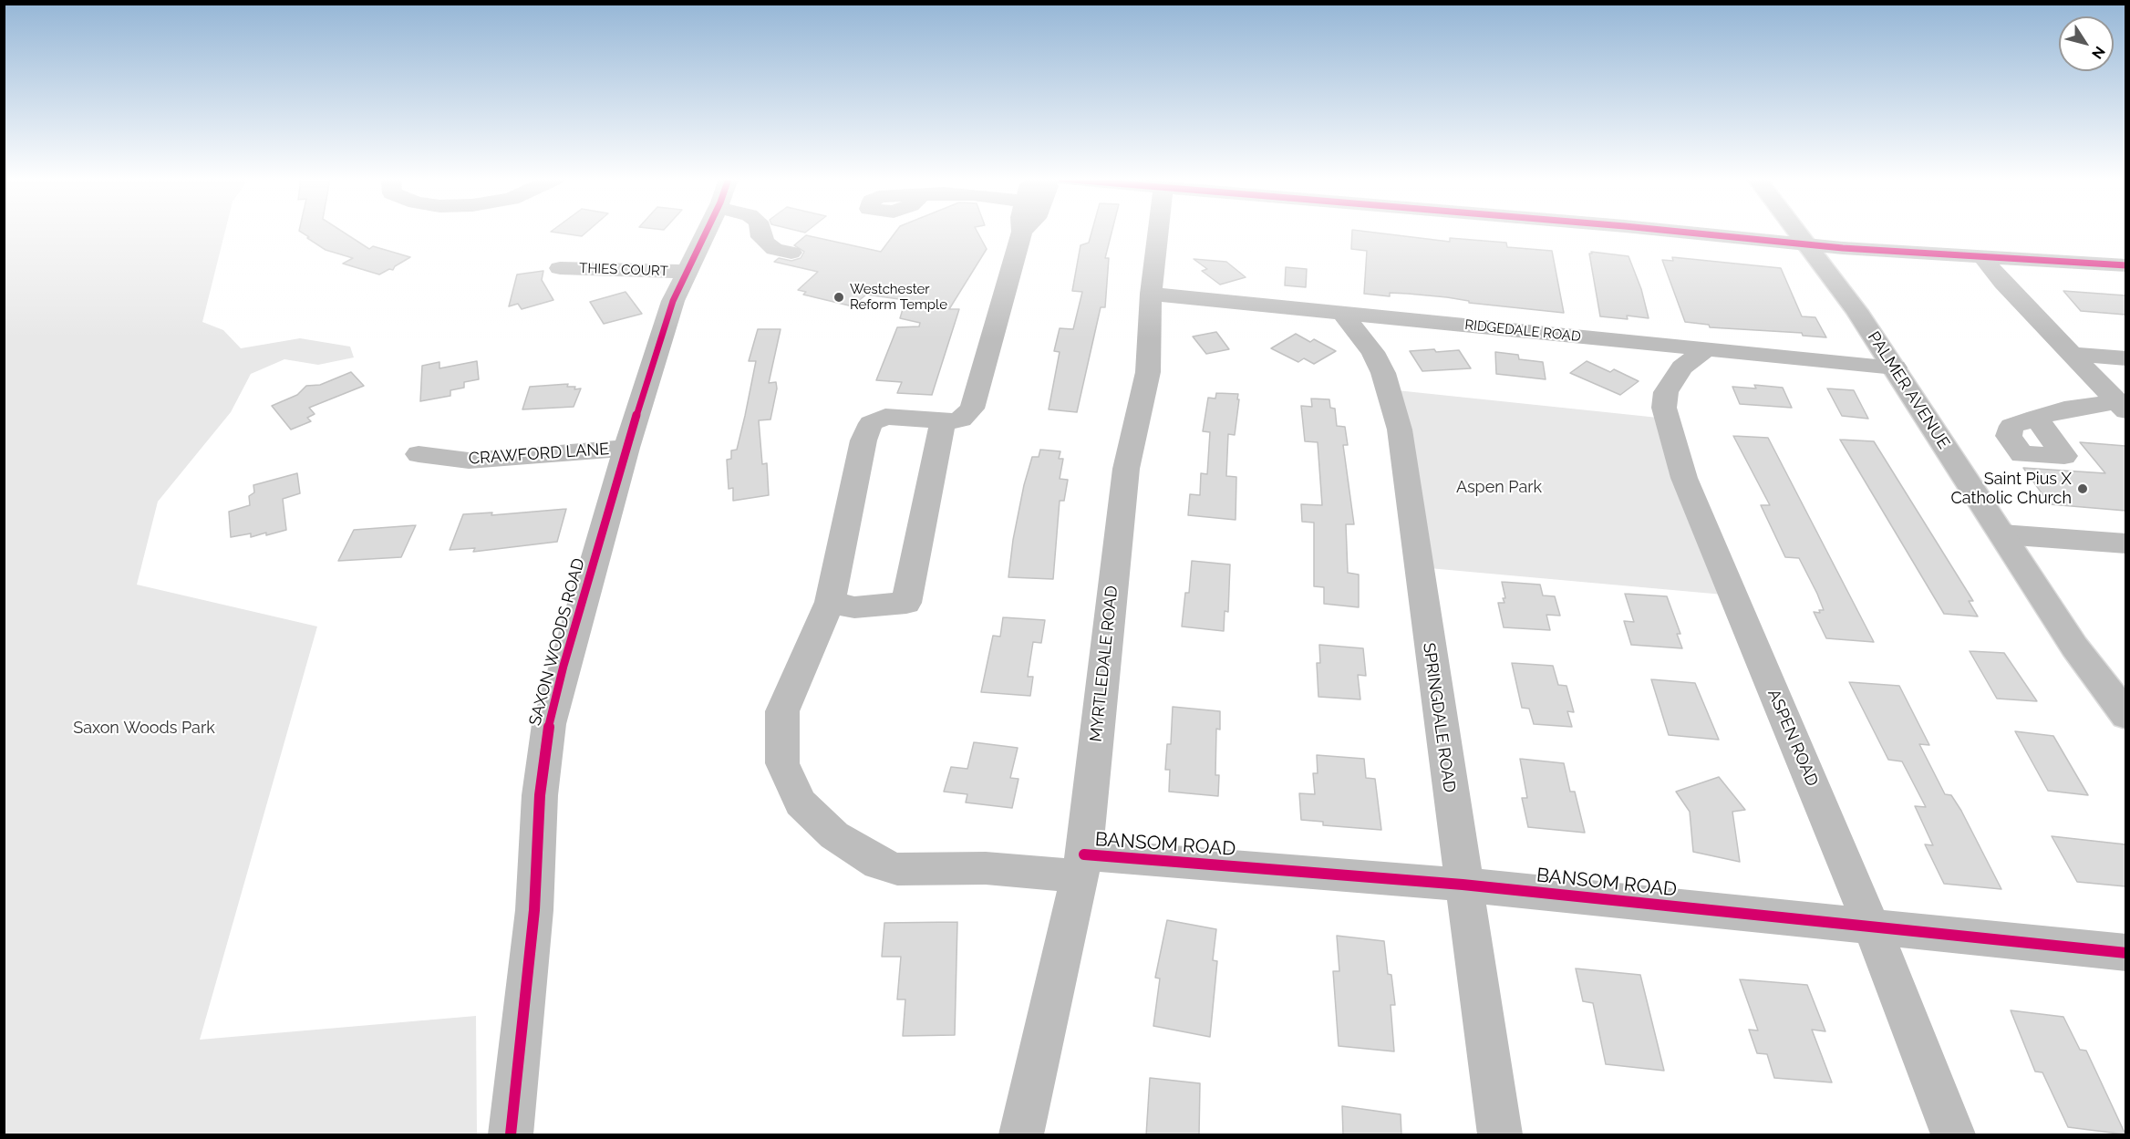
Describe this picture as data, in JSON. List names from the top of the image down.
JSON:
{
  "streets": {
    "street": [
      "THIES COURT",
      "RIDGEDALE ROAD",
      "PALMER AVENUE",
      "CRAWFORD LANE",
      "SAXON WOODS ROAD",
      "MYRTLEDALE ROAD",
      "SPRINGDALE ROAD",
      "ASPEN ROAD",
      "BANSOM ROAD"
    ]
  },
  "crossings": [
    ["THIES COURT", "SAXON WOODS ROAD"],
    ["RIDGEDALE ROAD", "PALMER AVENUE"],
    ["RIDGEDALE ROAD", "MYRTLEDALE ROAD"],
    ["RIDGEDALE ROAD", "SPRINGDALE ROAD"],
    ["RIDGEDALE ROAD", "ASPEN ROAD"],
    ["CRAWFORD LANE", "SAXON WOODS ROAD"],
    ["MYRTLEDALE ROAD", "BANSOM ROAD"],
    ["SPRINGDALE ROAD", "BANSOM ROAD"],
    ["ASPEN ROAD", "BANSOM ROAD"]
  ],
  "parks": ["Aspen Park", "Saxon Woods Park"],
  "places": ["Westchester Reform Temple", "Saint Pius X Catholic Church"],
  "north": "bottom right"
}
